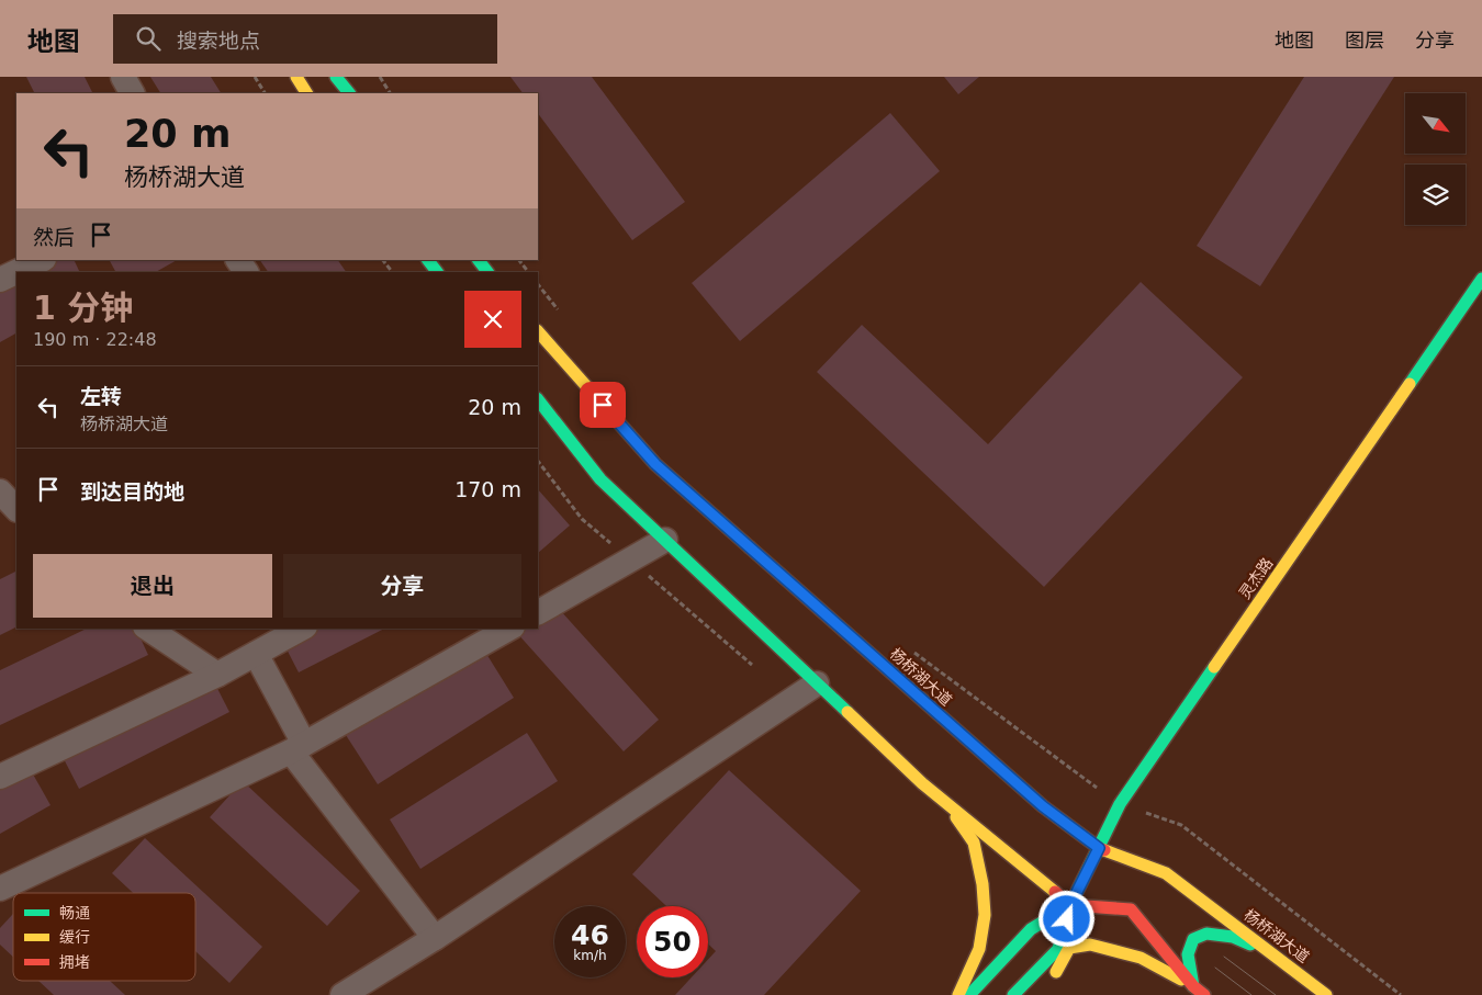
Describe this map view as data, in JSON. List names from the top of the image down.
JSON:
{
  "streets": {
    "main road": ["灵杰路", "杨桥湖大道"]
  },
  "crossings": [
    ["灵杰路", "杨桥湖大道"]
  ],
  "legend": ["畅通", "缓行", "拥堵"],
  "north": "bottom right",
  "page": {
    "header": "地图",
    "search": "搜索地点",
    "nav": ["地图", "图层", "分享"],
    "turn": ["20 m", "杨桥湖大道"],
    "then": "然后",
    "heading": ["1 分钟", "190 m · 22:48"],
    "list": [
      {
        "name": "左转",
        "note": "杨桥湖大道",
        "value": "20 m"
      },
      {
        "name": "到达目的地",
        "value": "170 m"
      }
    ],
    "buttons": ["退出", "分享"],
    "speed": "46 km/h",
    "limit": "50"
  }
}
